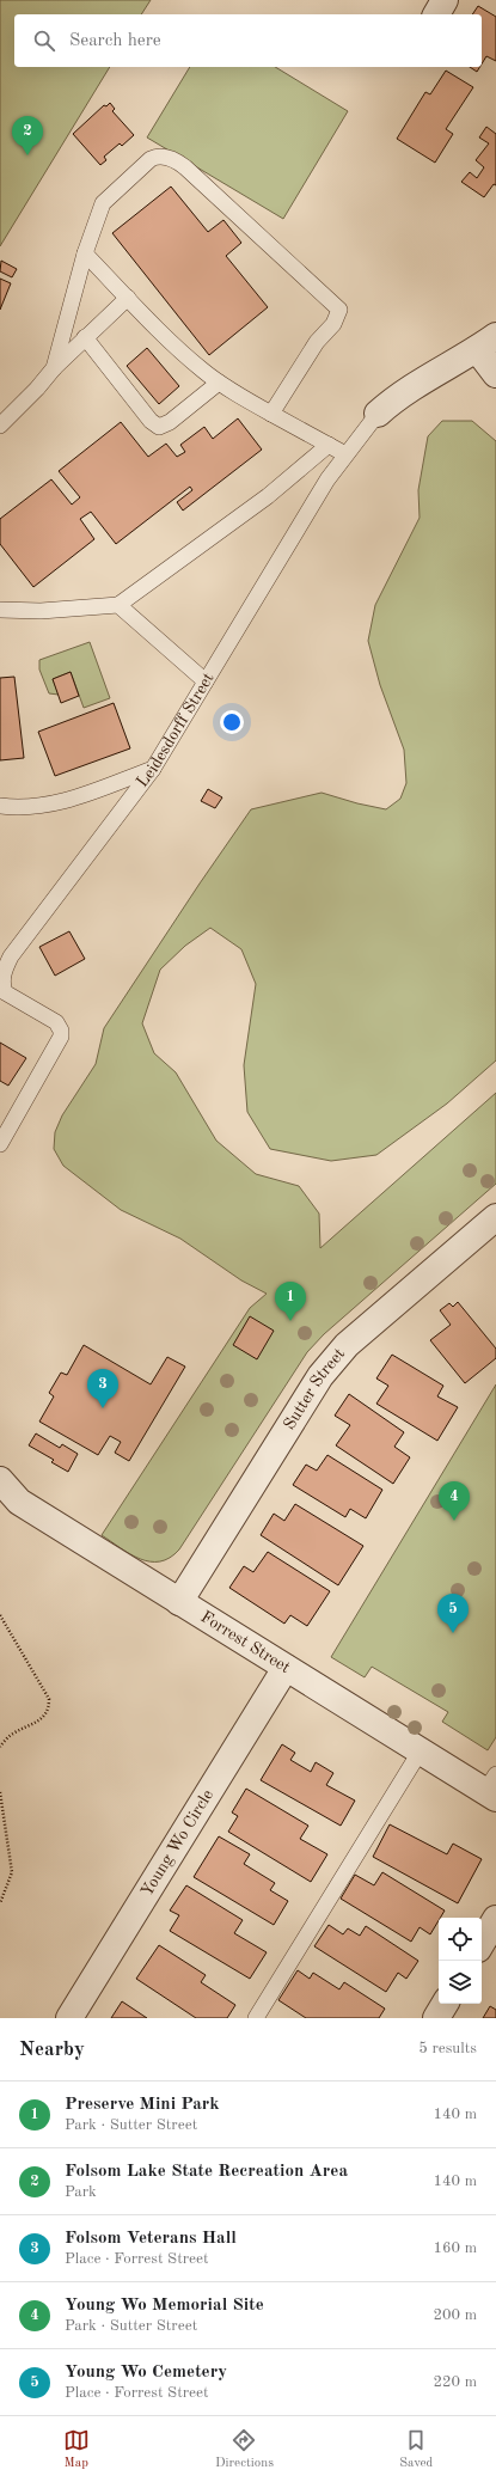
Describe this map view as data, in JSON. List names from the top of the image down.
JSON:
{
  "streets": {
    "street": [
      "Leidesdorff Street",
      "Sutter Street",
      "Forrest Street",
      "Young Wo Circle"
    ]
  },
  "crossings": [
    ["Sutter Street", "Forrest Street"],
    ["Forrest Street", "Young Wo Circle"]
  ],
  "page": {
    "search": "Search here",
    "pins": [
      "2",
      "1",
      "3",
      "4",
      "5"
    ],
    "heading": ["Nearby", "5 results"],
    "list": [
      {
        "mark": "1",
        "name": "Preserve Mini Park",
        "note": "Park · Sutter Street",
        "value": "140 m"
      },
      {
        "mark": "2",
        "name": "Folsom Lake State Recreation Area",
        "note": "Park",
        "value": "140 m"
      },
      {
        "mark": "3",
        "name": "Folsom Veterans Hall",
        "note": "Place · Forrest Street",
        "value": "160 m"
      },
      {
        "mark": "4",
        "name": "Young Wo Memorial Site",
        "note": "Park · Sutter Street",
        "value": "200 m"
      },
      {
        "mark": "5",
        "name": "Young Wo Cemetery",
        "note": "Place · Forrest Street",
        "value": "220 m"
      }
    ],
    "nav": ["Map", "Directions", "Saved"]
  }
}
